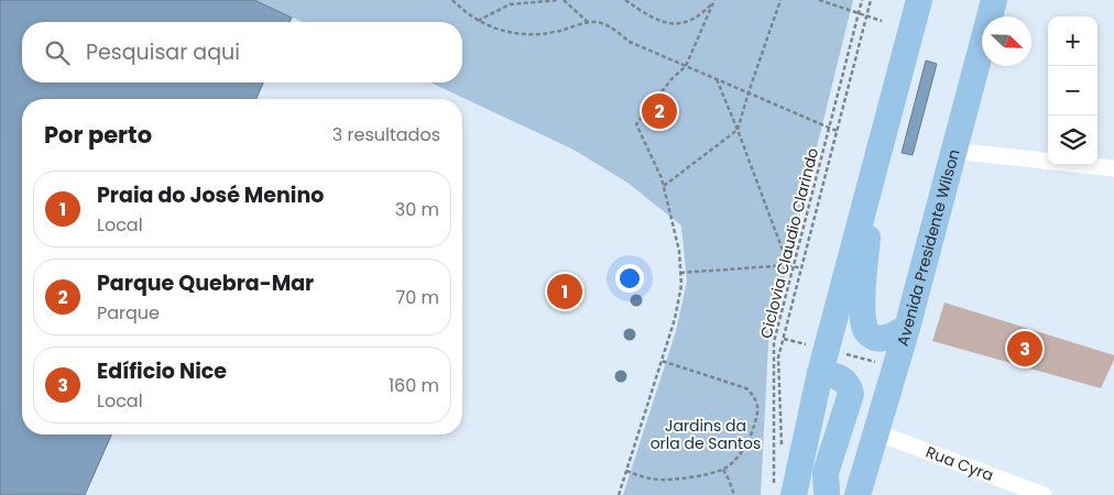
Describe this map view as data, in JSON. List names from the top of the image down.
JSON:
{
  "streets": {
    "main road": ["Avenida Presidente Wilson"],
    "street": ["Rua Cyra"],
    "path": ["Ciclovia Claudio Clarindo"]
  },
  "crossings": [
    ["Avenida Presidente Wilson", "Rua Cyra"]
  ],
  "parks": ["Jardins da orla de Santos"],
  "north": "bottom right",
  "page": {
    "map_buttons": ["+", "−"],
    "search": "Pesquisar aqui",
    "pins": ["2", "1", "3"],
    "heading": ["Por perto", "3 resultados"],
    "list": [
      {
        "mark": "1",
        "name": "Praia do José Menino",
        "note": "Local",
        "value": "30 m"
      },
      {
        "mark": "2",
        "name": "Parque Quebra-Mar",
        "note": "Parque",
        "value": "70 m"
      },
      {
        "mark": "3",
        "name": "Edíficio Nice",
        "note": "Local",
        "value": "160 m"
      }
    ]
  }
}
